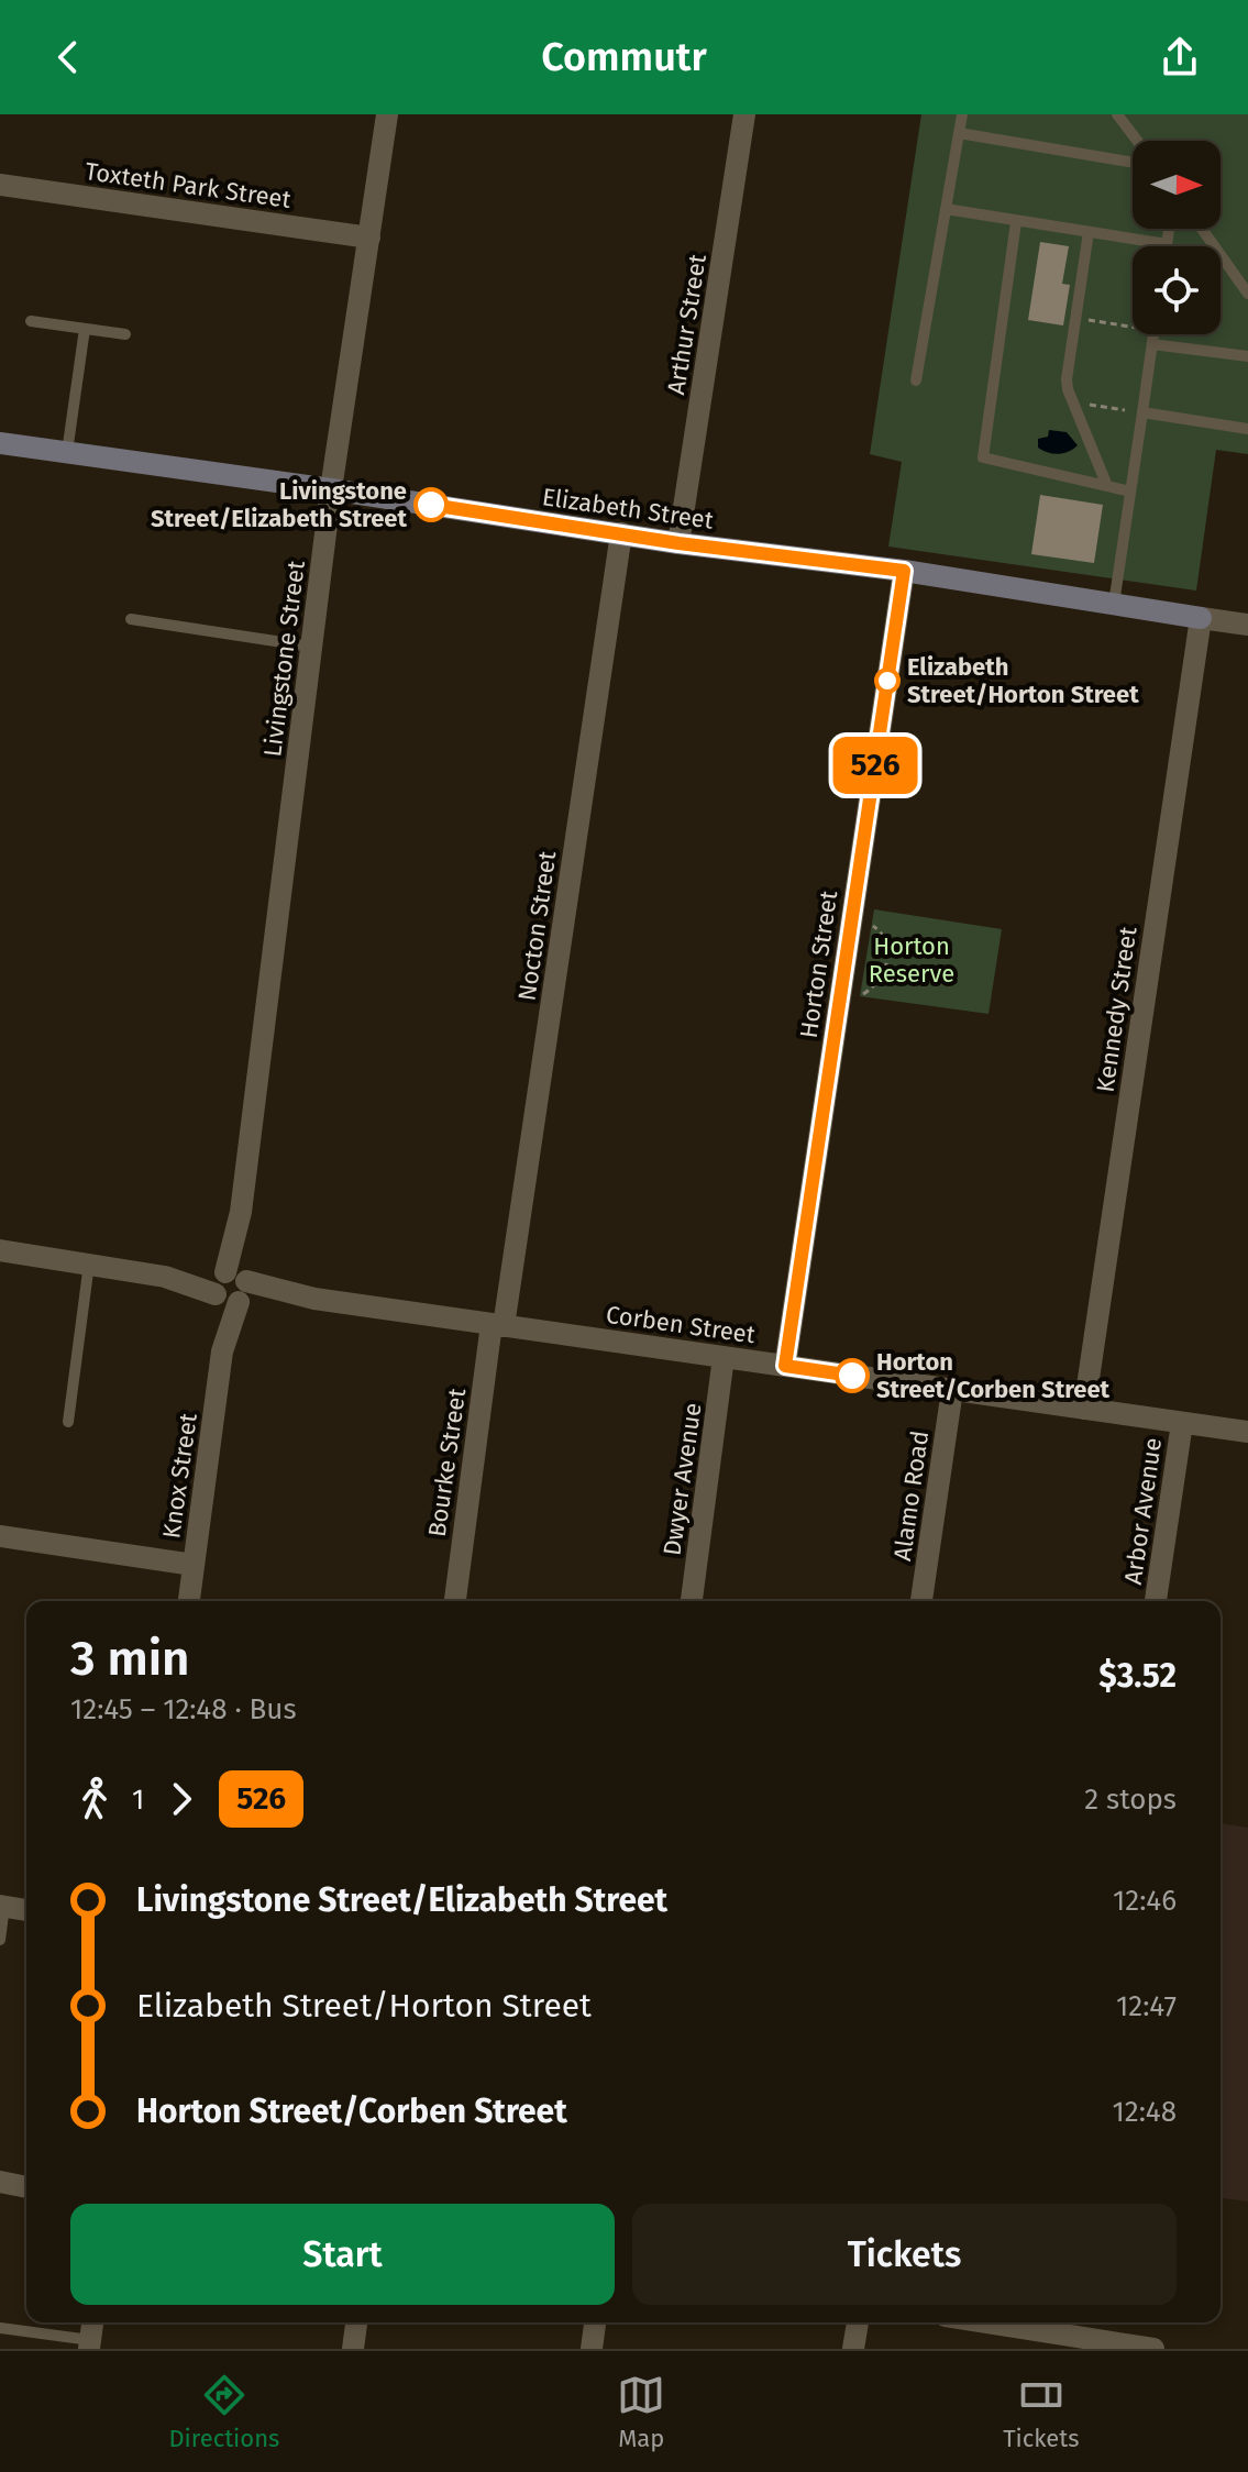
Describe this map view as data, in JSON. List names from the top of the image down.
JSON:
{
  "streets": {
    "street": [
      "Toxteth Park Street",
      "Arthur Street",
      "Elizabeth Street",
      "Livingstone Street",
      "Nocton Street",
      "Horton Street",
      "Kennedy Street",
      "Corben Street",
      "Bourke Street",
      "Knox Street",
      "Dwyer Avenue",
      "Alamo Road",
      "Arbor Avenue"
    ]
  },
  "crossings": [
    ["Toxteth Park Street", "Livingstone Street"],
    ["Arthur Street", "Elizabeth Street"],
    ["Elizabeth Street", "Livingstone Street"],
    ["Elizabeth Street", "Nocton Street"],
    ["Elizabeth Street", "Horton Street"],
    ["Elizabeth Street", "Kennedy Street"],
    ["Livingstone Street", "Corben Street"],
    ["Livingstone Street", "Knox Street"],
    ["Nocton Street", "Corben Street"],
    ["Nocton Street", "Bourke Street"],
    ["Horton Street", "Corben Street"],
    ["Kennedy Street", "Corben Street"],
    ["Corben Street", "Bourke Street"],
    ["Corben Street", "Knox Street"],
    ["Corben Street", "Dwyer Avenue"],
    ["Corben Street", "Alamo Road"],
    ["Corben Street", "Arbor Avenue"]
  ],
  "parks": ["Horton Reserve"],
  "places": ["Livingstone Street/Elizabeth Street", "Elizabeth Street/Horton Street", "Horton Street/Corben Street"],
  "lines": ["bus line 526"],
  "north": "right",
  "page": {
    "header": "Commutr",
    "on_map": "526",
    "heading": ["3 min", "12:45 – 12:48 · Bus", "$3.52"],
    "legs": ["1", "526", "2 stops"],
    "list": [
      {
        "name": "Livingstone Street/Elizabeth Street",
        "value": "12:46"
      },
      {
        "name": "Elizabeth Street/Horton Street",
        "value": "12:47"
      },
      {
        "name": "Horton Street/Corben Street",
        "value": "12:48"
      }
    ],
    "buttons": ["Start", "Tickets"],
    "tabs": ["Directions", "Map", "Tickets"]
  }
}
